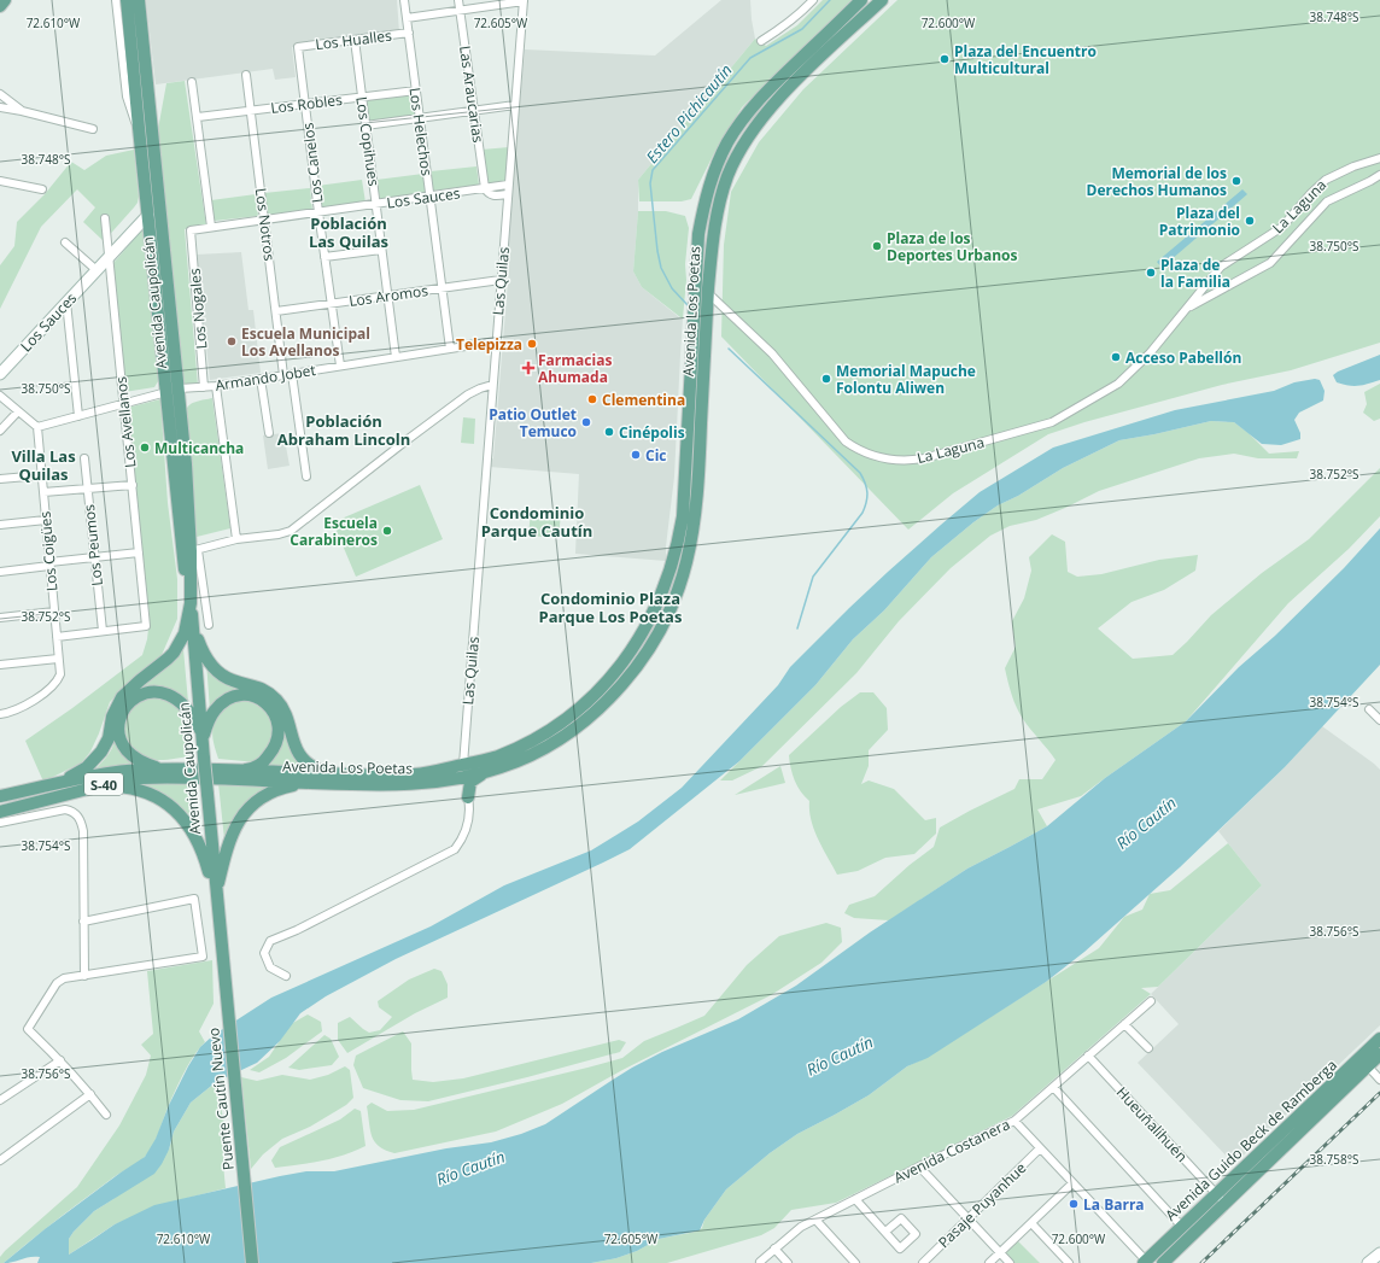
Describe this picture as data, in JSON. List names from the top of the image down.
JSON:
{
  "streets": {
    "main road": [
      "Avenida Caupolicán",
      "Avenida Los Poetas",
      "S-40",
      "Puente Cautín Nuevo",
      "Avenida Guido Beck de Ramberga"
    ],
    "street": [
      "Los Hualles",
      "Las Araucarias",
      "Los Robles",
      "Los Helechos",
      "Los Copihues",
      "Los Canelos",
      "Los Sauces",
      "La Laguna",
      "Los Notros",
      "Las Quilas",
      "Los Aromos",
      "Los Nogales",
      "Armando Jobet",
      "Los Avellanos",
      "Los Peumos",
      "Los Coigües",
      "Hueuñalihuén",
      "Avenida Costanera",
      "Pasaje Puyanhue"
    ]
  },
  "crossings": [
    ["Los Hualles", "Los Helechos"],
    ["Los Hualles", "Los Copihues"],
    ["Los Hualles", "Los Canelos"],
    ["Las Araucarias", "Los Sauces"],
    ["Los Robles", "Los Helechos"],
    ["Los Robles", "Los Copihues"],
    ["Los Robles", "Los Canelos"],
    ["Los Robles", "Los Notros"],
    ["Los Helechos", "Los Sauces"],
    ["Los Helechos", "Los Aromos"],
    ["Los Helechos", "Armando Jobet"],
    ["Los Copihues", "Los Sauces"],
    ["Los Copihues", "Los Aromos"],
    ["Los Copihues", "Armando Jobet"],
    ["Los Canelos", "Los Sauces"],
    ["Los Canelos", "Los Aromos"],
    ["Los Canelos", "Armando Jobet"],
    ["Los Sauces", "Los Notros"],
    ["Los Sauces", "Las Quilas"],
    ["Los Sauces", "Avenida Caupolicán"],
    ["Los Sauces", "Los Nogales"],
    ["Los Sauces", "Los Avellanos"],
    ["La Laguna", "Avenida Los Poetas"],
    ["Los Notros", "Los Aromos"],
    ["Los Notros", "Armando Jobet"],
    ["Las Quilas", "Los Aromos"],
    ["Las Quilas", "Avenida Los Poetas"],
    ["Las Quilas", "Armando Jobet"],
    ["Avenida Caupolicán", "Avenida Los Poetas"],
    ["Avenida Caupolicán", "Armando Jobet"],
    ["Avenida Caupolicán", "S-40"],
    ["Avenida Caupolicán", "Puente Cautín Nuevo"],
    ["Los Nogales", "Armando Jobet"],
    ["Avenida Los Poetas", "S-40"],
    ["Los Avellanos", "Los Peumos"],
    ["Hueuñalihuén", "Avenida Guido Beck de Ramberga"],
    ["Hueuñalihuén", "Avenida Costanera"]
  ],
  "districts": [
    "Población Las Quilas",
    "Población Abraham Lincoln",
    "Villa Las Quilas",
    "Condominio Parque Cautín",
    "Condominio Plaza Parque Los Poetas"
  ],
  "water": ["Estero Pichicautín", "Río Cautín"],
  "places": {
    "other": [
      "Plaza del Encuentro Multicultural",
      "Memorial de los Derechos Humanos",
      "Plaza del Patrimonio",
      "Plaza de los Deportes Urbanos",
      "Plaza de la Familia",
      "Escuela Municipal Los Avellanos",
      "Telepizza",
      "Acceso Pabellón",
      "Memorial Mapuche Folontu Aliwen",
      "Clementina",
      "Patio Outlet Temuco",
      "Cinépolis",
      "Multicancha",
      "Cic",
      "Escuela Carabineros",
      "La Barra"
    ],
    "health": ["Farmacias Ahumada"]
  },
  "coordinates": [
    "38.748°S",
    "72.610°W",
    "72.605°W",
    "72.600°W",
    "38.750°S",
    "38.752°S",
    "38.754°S",
    "38.756°S",
    "38.758°S"
  ]
}
